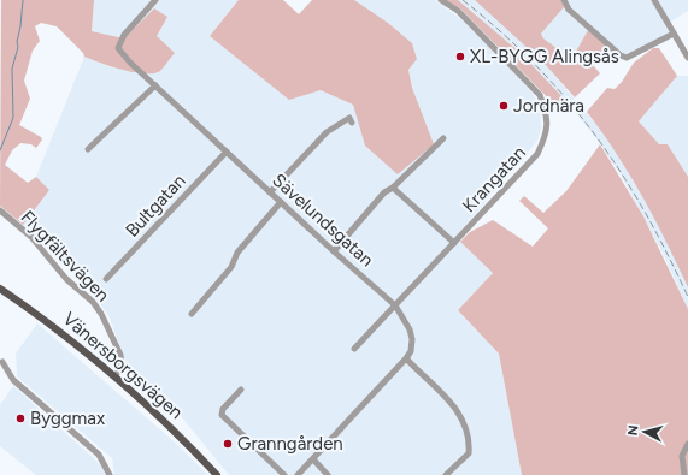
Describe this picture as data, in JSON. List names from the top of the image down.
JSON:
{
  "streets": {
    "main road": ["Vänersborgsvägen"],
    "street": [
      "Krangatan",
      "Bultgatan",
      "Sävelundsgatan",
      "Flygfältsvägen"
    ]
  },
  "crossings": [
    ["Krangatan", "Sävelundsgatan"],
    ["Bultgatan", "Sävelundsgatan"],
    ["Flygfältsvägen", "Vänersborgsvägen"]
  ],
  "places": [
    "XL-BYGG Alingsås",
    "Jordnära",
    "Byggmax",
    "Granngården"
  ],
  "north": "left"
}
